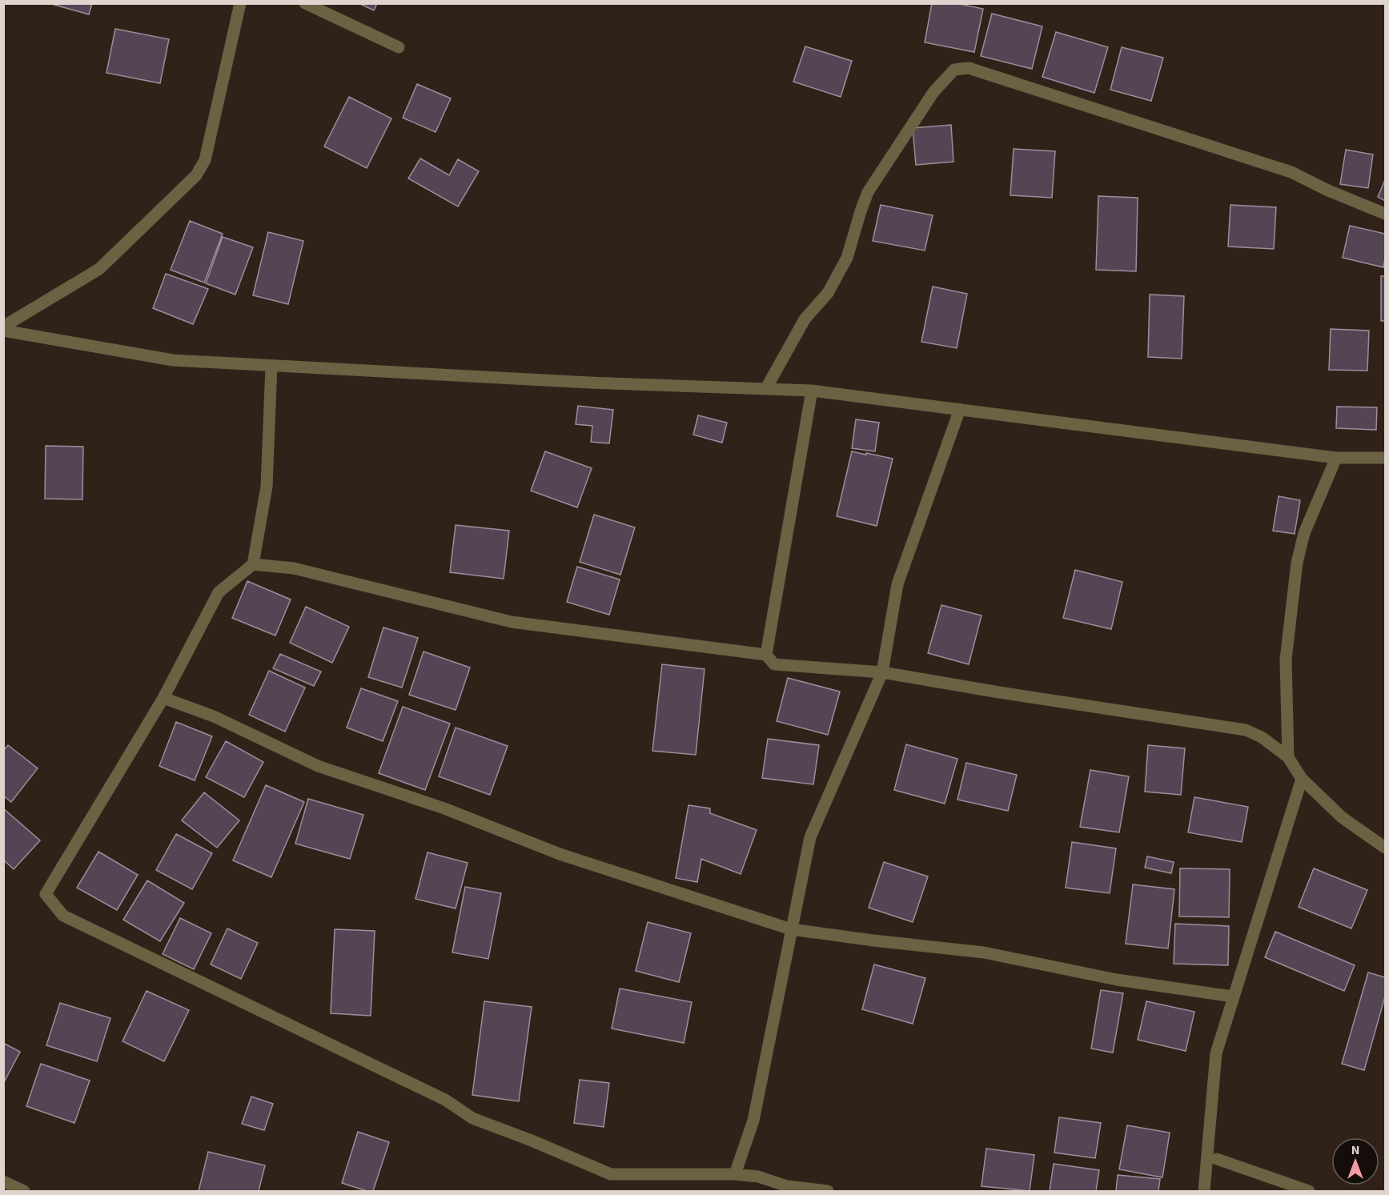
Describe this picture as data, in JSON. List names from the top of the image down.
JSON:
{
  "north": "top"
}
